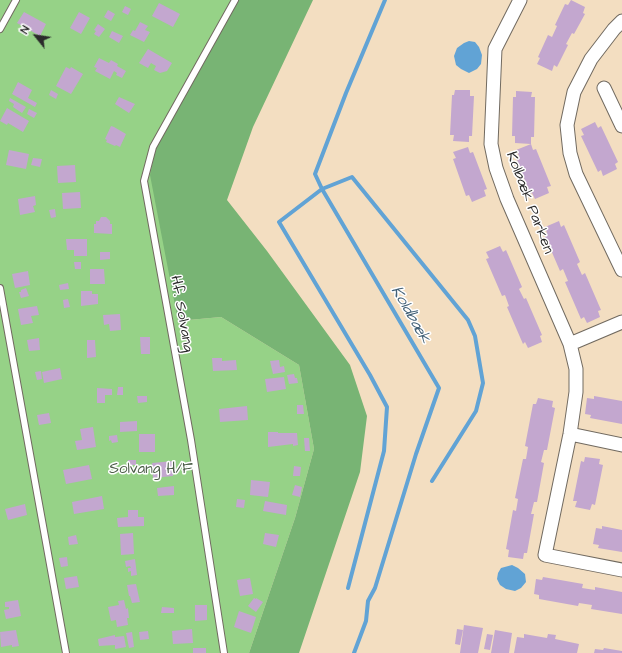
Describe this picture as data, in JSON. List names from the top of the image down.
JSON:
{
  "streets": {
    "street": ["Kolbæk Parken"],
    "lane": ["Hf. Solvang"]
  },
  "water": ["Koldbæk"],
  "parks": ["Solvang H/F"],
  "north": "top left"
}
